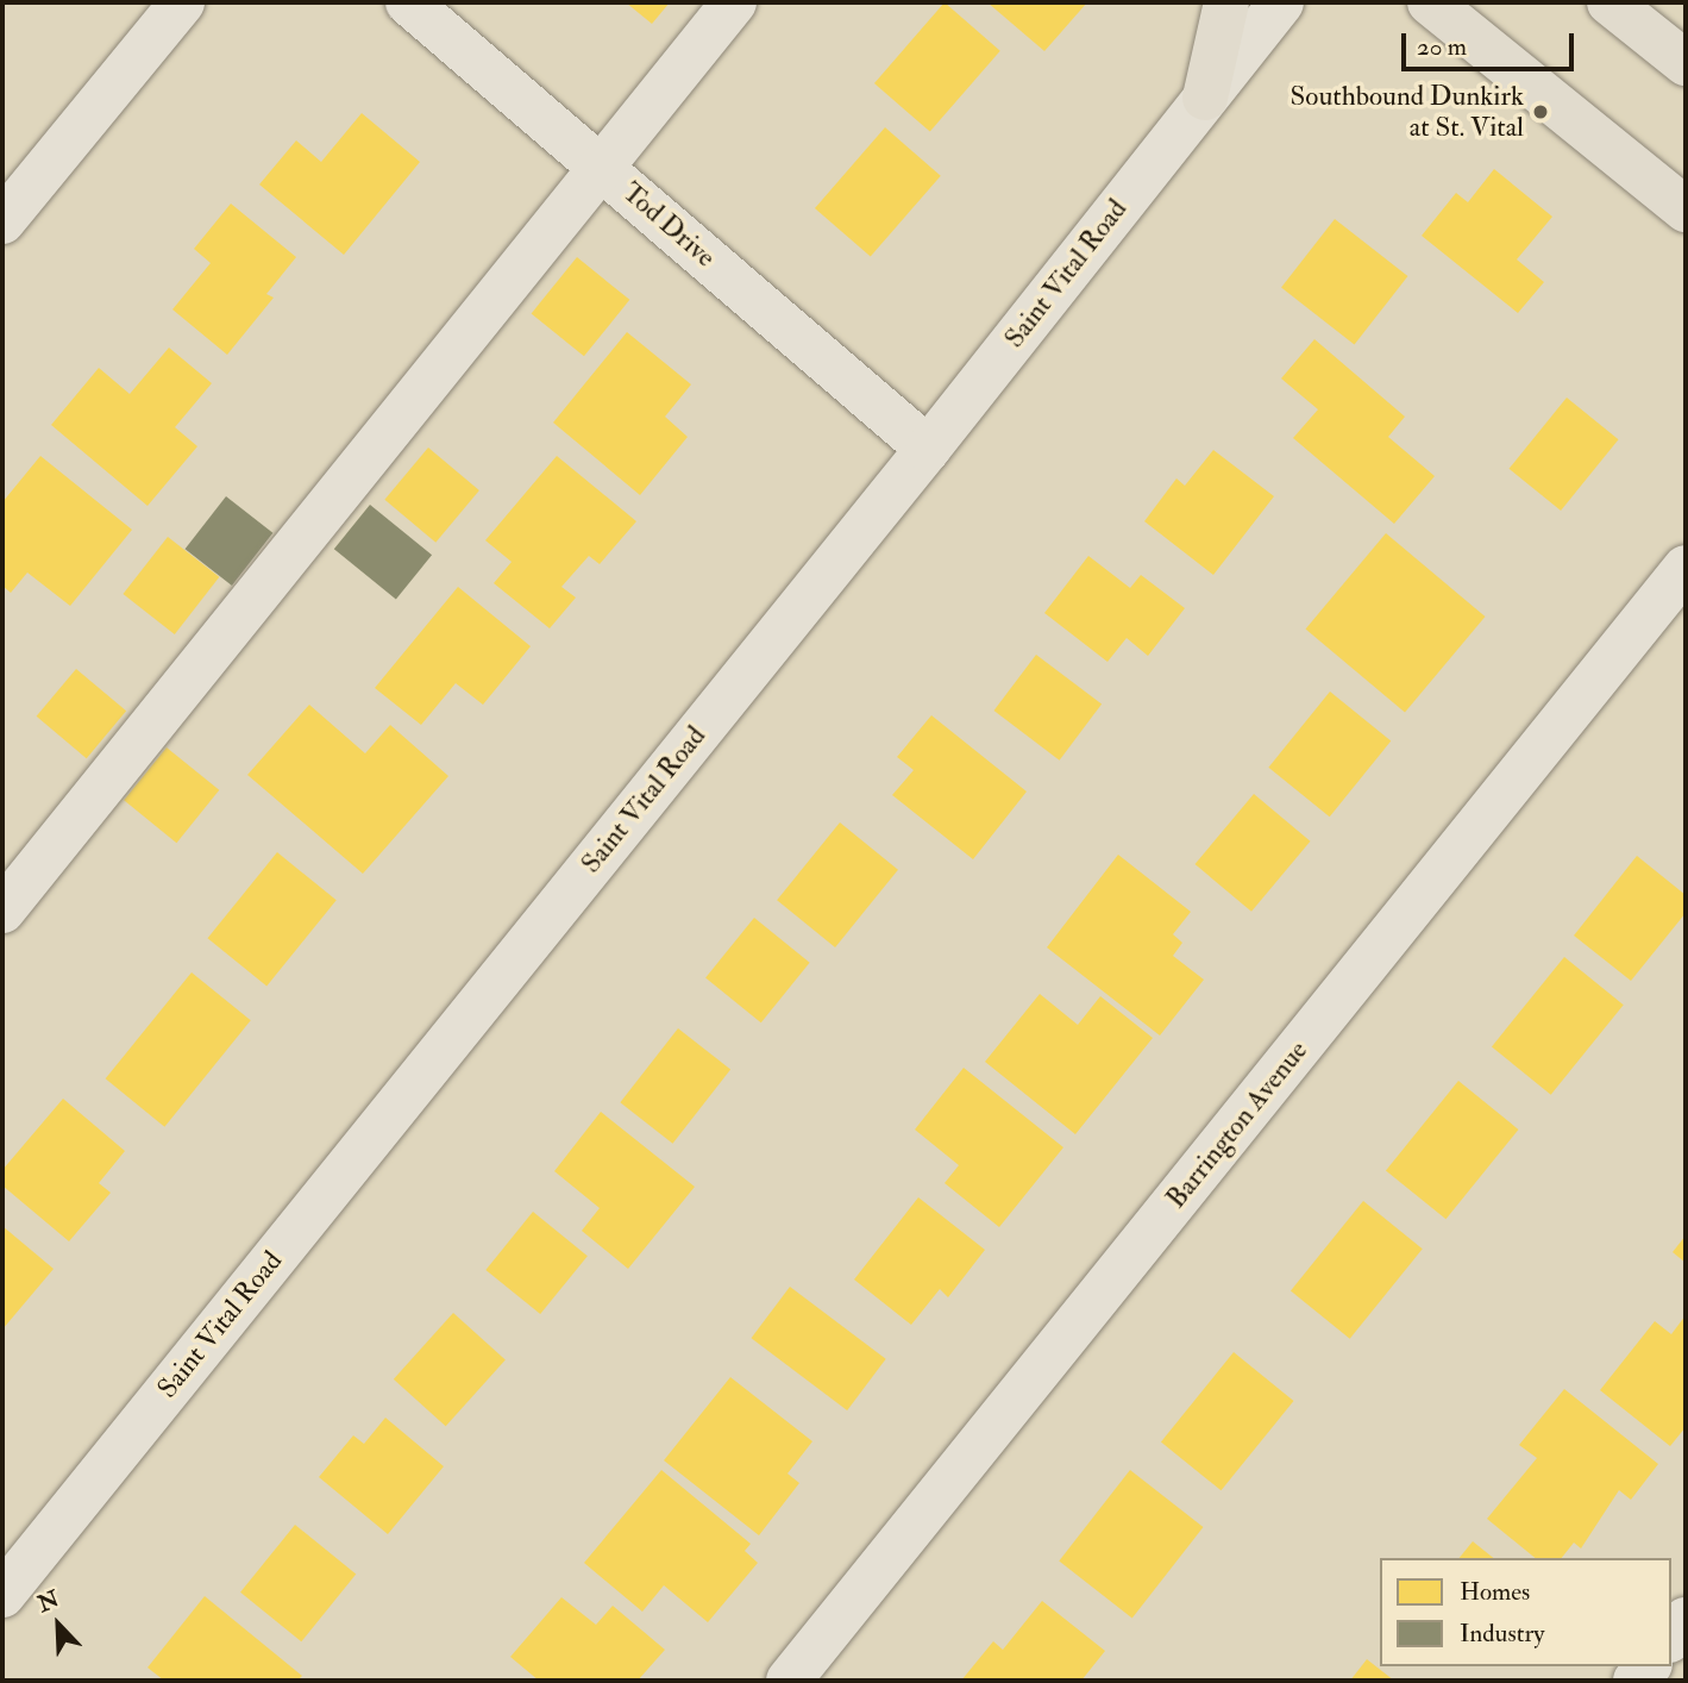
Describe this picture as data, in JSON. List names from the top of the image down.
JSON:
{
  "streets": {
    "street": ["Tod Drive", "Saint Vital Road", "Barrington Avenue"]
  },
  "crossings": [
    ["Tod Drive", "Saint Vital Road"]
  ],
  "places": ["Southbound Dunkirk at St. Vital"],
  "legend": ["Homes", "Industry"],
  "scale_bar": "20 m",
  "north": "top left"
}
